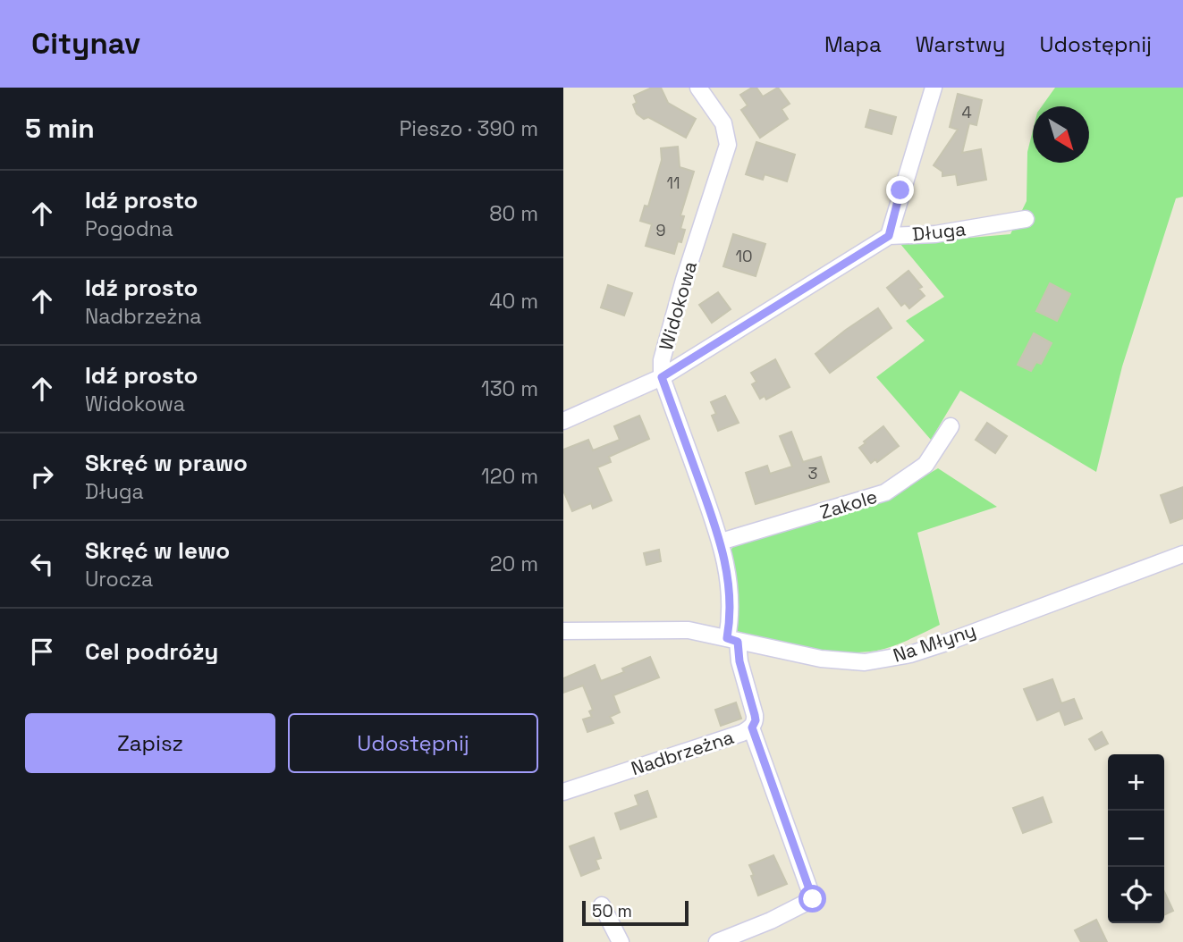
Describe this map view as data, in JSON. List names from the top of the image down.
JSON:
{
  "streets": {
    "street": [
      "Długa",
      "Widokowa",
      "Zakole",
      "Na Młyny",
      "Nadbrzeżna"
    ]
  },
  "crossings": [
    ["Długa", "Widokowa"],
    ["Widokowa", "Zakole"],
    ["Widokowa", "Na Młyny"],
    ["Widokowa", "Nadbrzeżna"],
    ["Na Młyny", "Nadbrzeżna"]
  ],
  "house_numbers": [
    "4",
    "11",
    "9",
    "10",
    "3"
  ],
  "scale_bar": "50 m",
  "north": "bottom right",
  "page": {
    "header": "Citynav",
    "nav": ["Mapa", "Warstwy", "Udostępnij"],
    "heading": ["5 min", "Pieszo · 390 m"],
    "list": [
      ["Idź prosto", "Pogodna", "80 m"],
      ["Idź prosto", "Nadbrzeżna", "40 m"],
      ["Idź prosto", "Widokowa", "130 m"],
      ["Skręć w prawo", "Długa", "120 m"],
      ["Skręć w lewo", "Urocza", "20 m"],
      "Cel podróży"
    ],
    "buttons": ["Zapisz", "Udostępnij"],
    "map_buttons": ["+", "−"],
    "scale": "50 m"
  }
}
